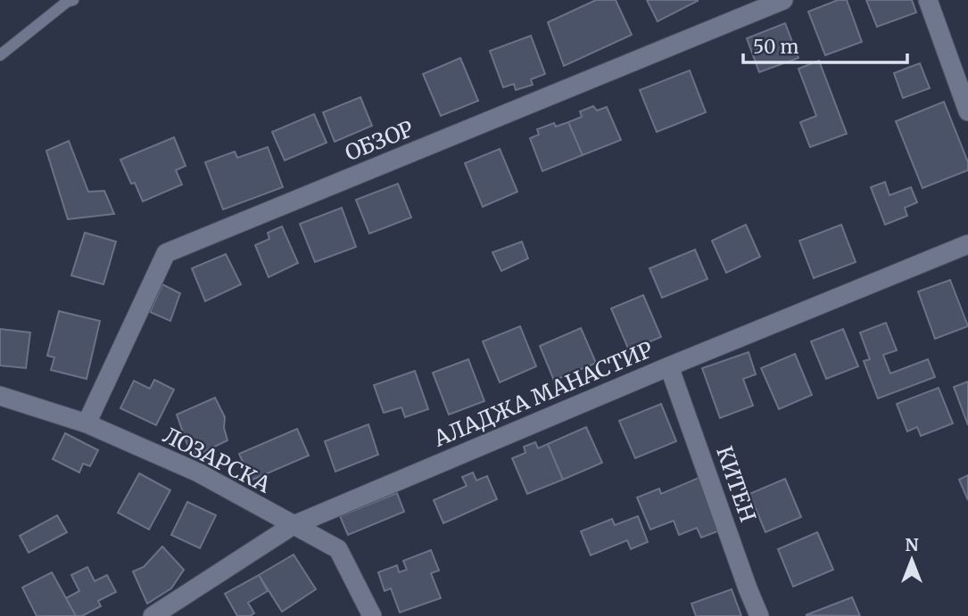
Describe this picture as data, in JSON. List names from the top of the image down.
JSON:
{
  "streets": {
    "street": [
      "ОБЗОР",
      "АЛАДЖА МАНАСТИР",
      "ЛОЗАРСКА",
      "КИТЕН"
    ]
  },
  "crossings": [
    ["ОБЗОР", "ЛОЗАРСКА"],
    ["АЛАДЖА МАНАСТИР", "ЛОЗАРСКА"],
    ["АЛАДЖА МАНАСТИР", "КИТЕН"]
  ],
  "scale_bar": "50 m",
  "north": "top"
}
